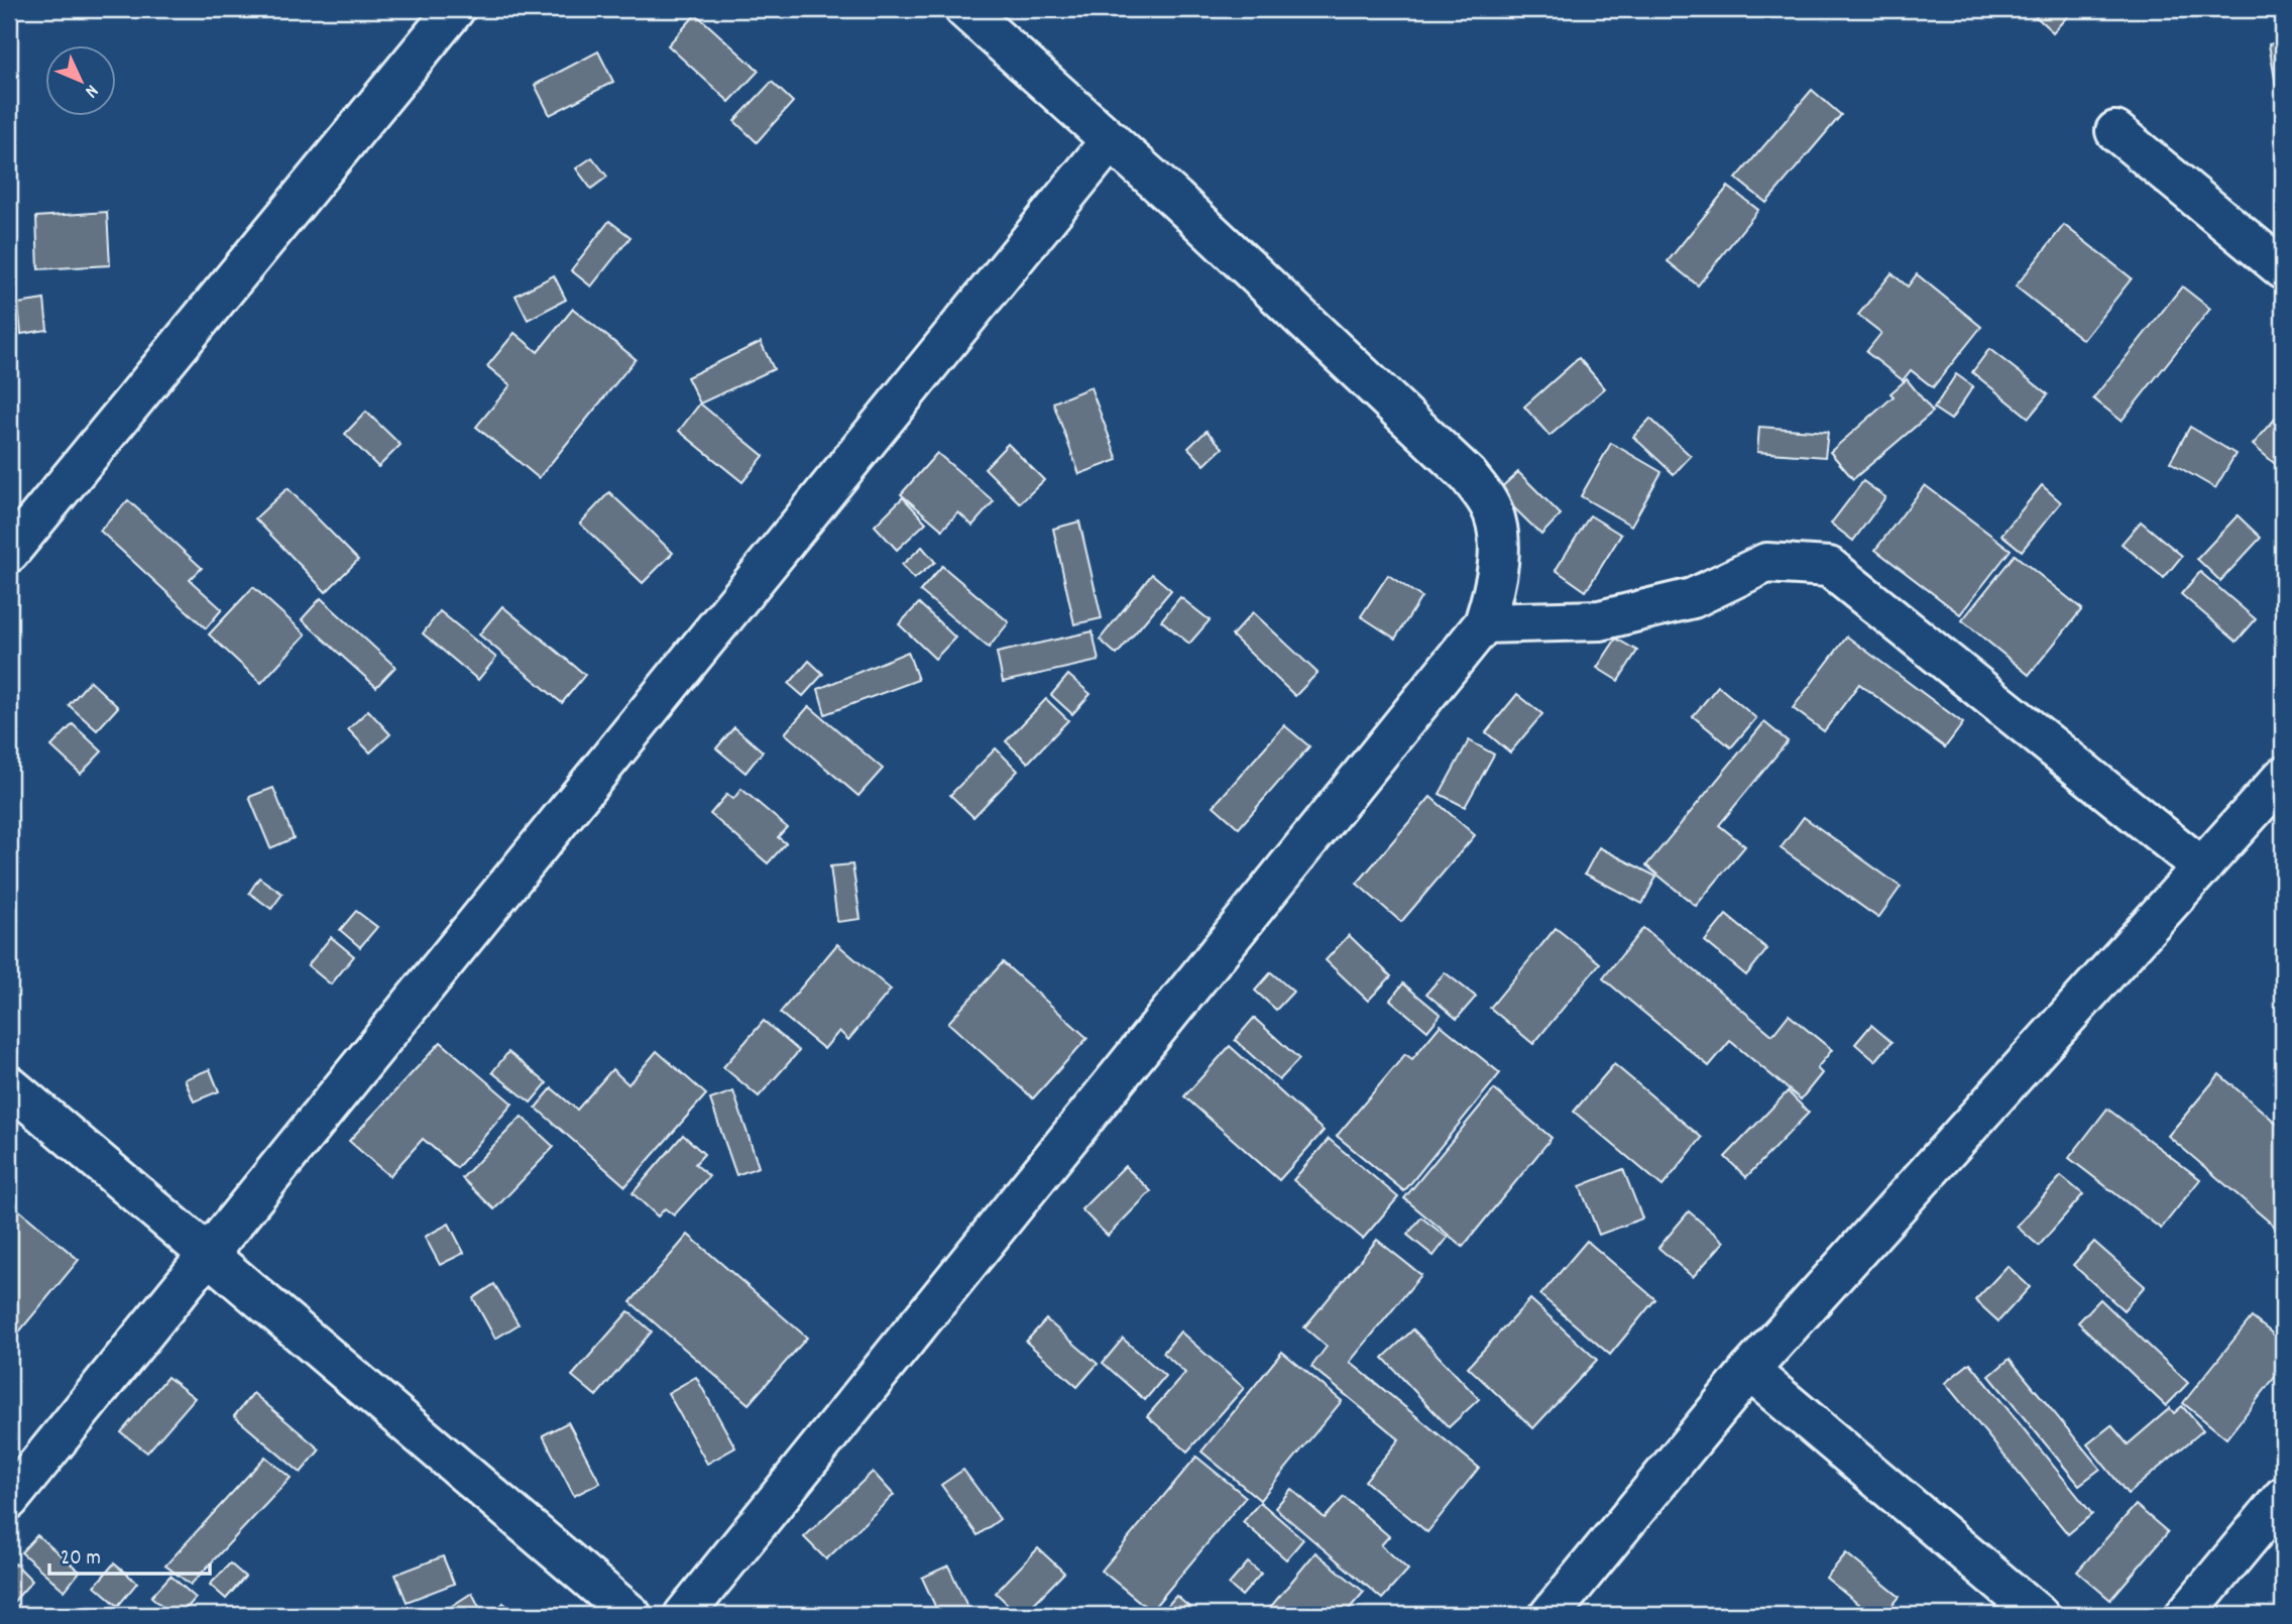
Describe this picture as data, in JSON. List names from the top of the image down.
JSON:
{
  "scale_bar": "20 m",
  "north": "bottom right"
}
